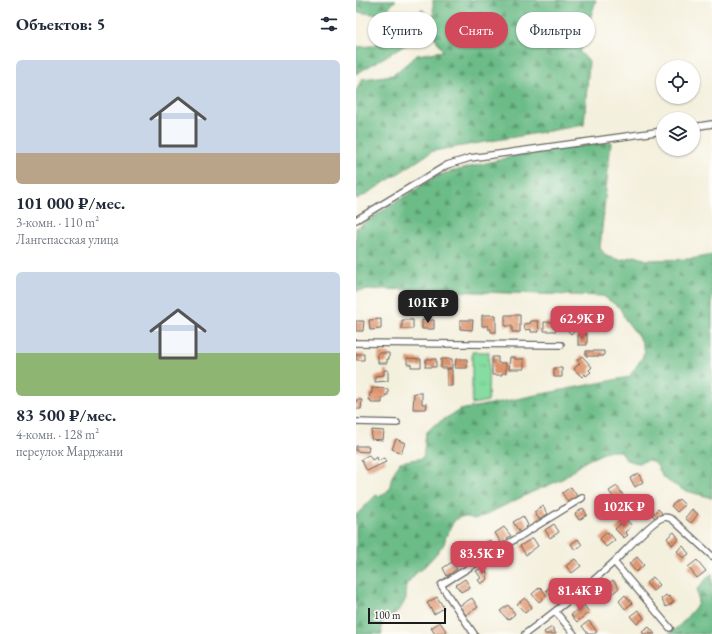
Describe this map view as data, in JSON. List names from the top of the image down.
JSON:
{
  "scale_bar": "100 m",
  "page": {
    "heading": "Объектов: 5",
    "chip": ["Купить", "Снять", "Фильтры"],
    "list": [
      {
        "name": "101 000 ₽/мес.",
        "note": "3-комн. · 110 m² · Лангепасская улица"
      },
      {
        "name": "83 500 ₽/мес.",
        "note": "4-комн. · 128 m² · переулок Марджани"
      }
    ],
    "price": [
      "101K ₽",
      "62.9K ₽",
      "102K ₽",
      "83.5K ₽",
      "81.4K ₽"
    ],
    "scale": "100 m"
  }
}
